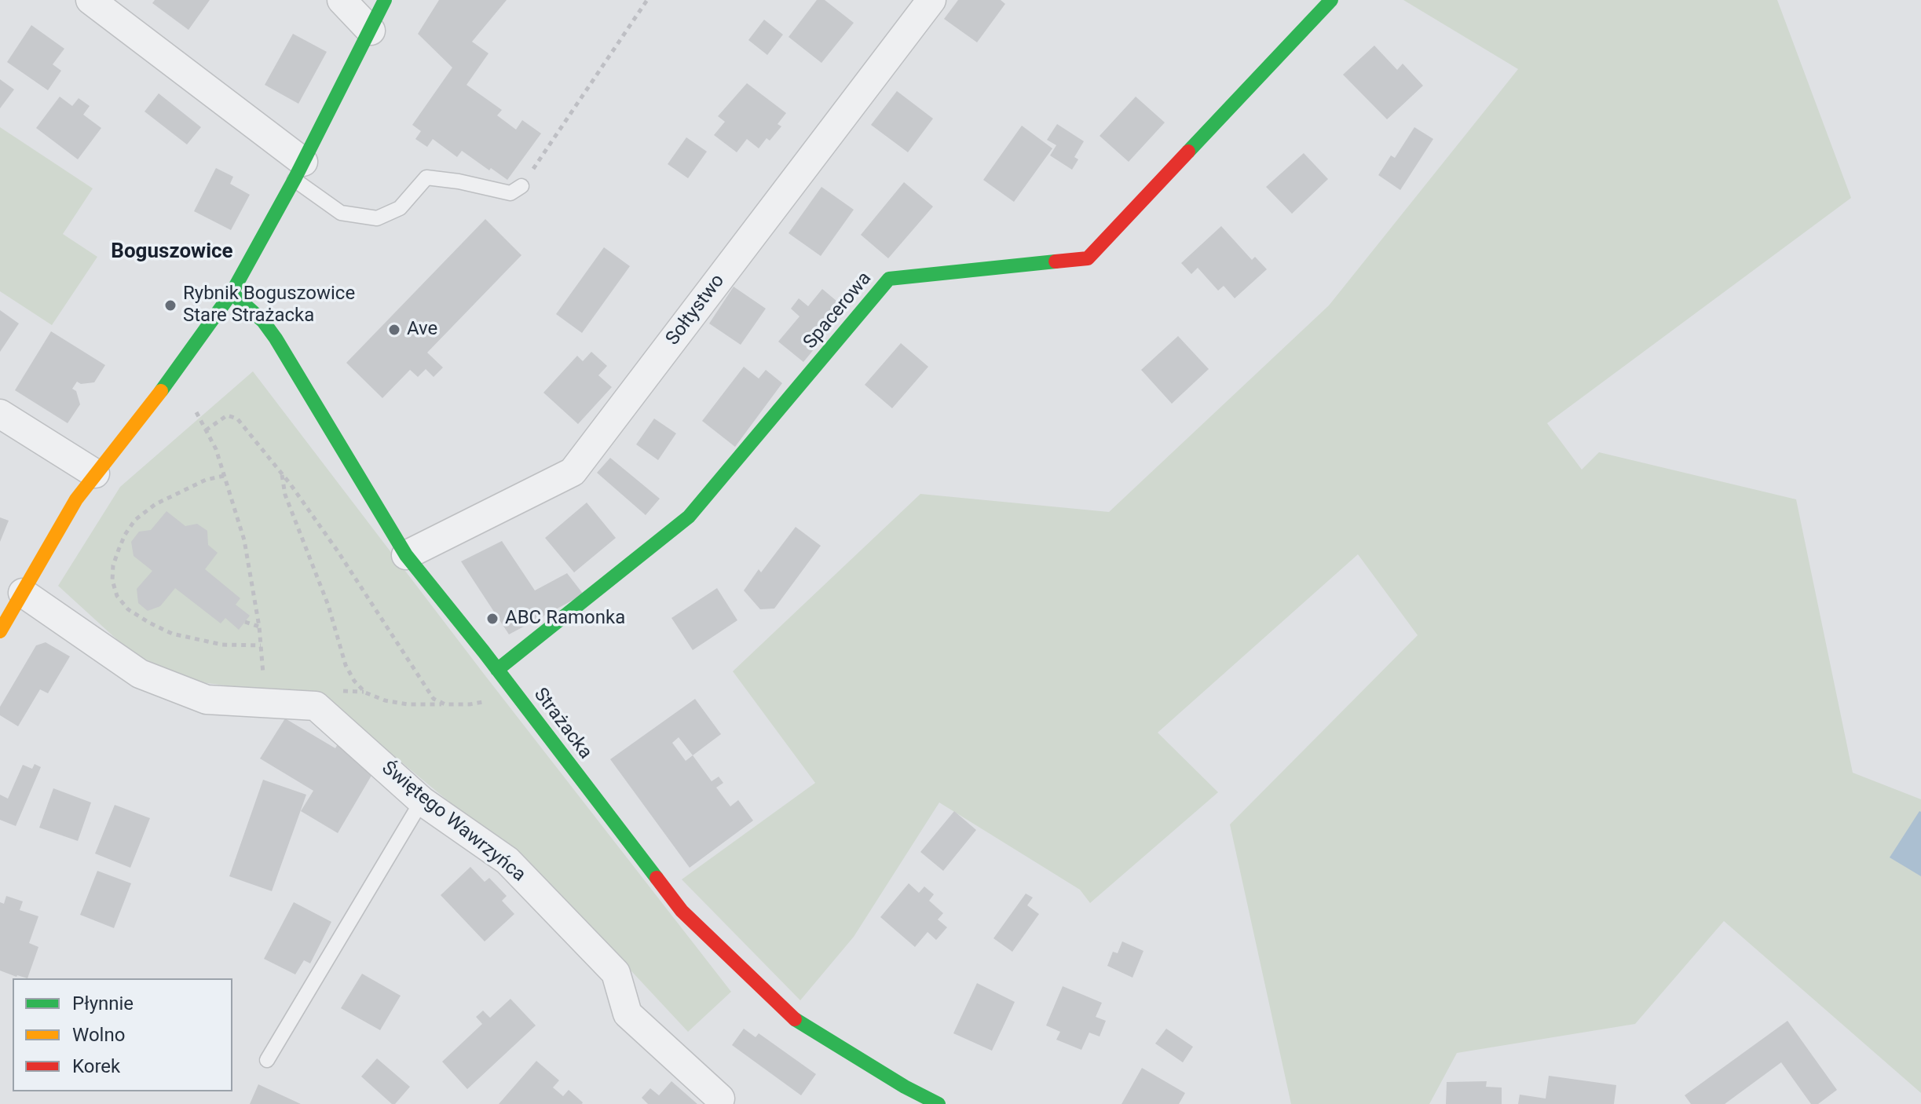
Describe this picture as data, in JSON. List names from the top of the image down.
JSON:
{
  "streets": {
    "street": [
      "Sołtystwo",
      "Spacerowa",
      "Strażacka",
      "Świętego Wawrzyńca"
    ]
  },
  "crossings": [
    ["Sołtystwo", "Strażacka"],
    ["Spacerowa", "Strażacka"]
  ],
  "districts": ["Boguszowice"],
  "places": ["Rybnik Boguszowice Stare Strażacka", "Ave", "ABC Ramonka"],
  "legend": ["Płynnie", "Wolno", "Korek"]
}
